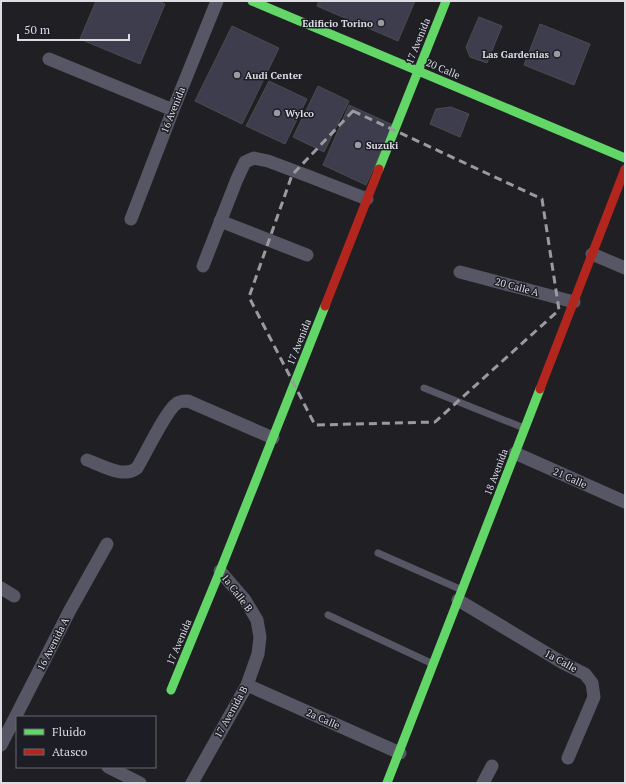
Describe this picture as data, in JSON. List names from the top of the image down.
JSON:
{
  "streets": {
    "street": [
      "17 Avenida",
      "20 Calle",
      "16 Avenida",
      "20 Calle A",
      "18 Avenida",
      "21 Calle",
      "1a Calle B",
      "16 Avenida A",
      "1a Calle",
      "17 Avenida B",
      "2a Calle"
    ]
  },
  "crossings": [
    ["17 Avenida", "20 Calle"],
    ["17 Avenida", "1a Calle B"],
    ["20 Calle A", "18 Avenida"],
    ["18 Avenida", "21 Calle"],
    ["18 Avenida", "1a Calle"],
    ["18 Avenida", "2a Calle"],
    ["1a Calle B", "17 Avenida B"],
    ["17 Avenida B", "2a Calle"]
  ],
  "places": [
    "Edificio Torino",
    "Las Gardenias",
    "Audi Center",
    "Wylco",
    "Suzuki"
  ],
  "legend": ["Fluido", "Atasco"],
  "scale_bar": "50 m"
}
